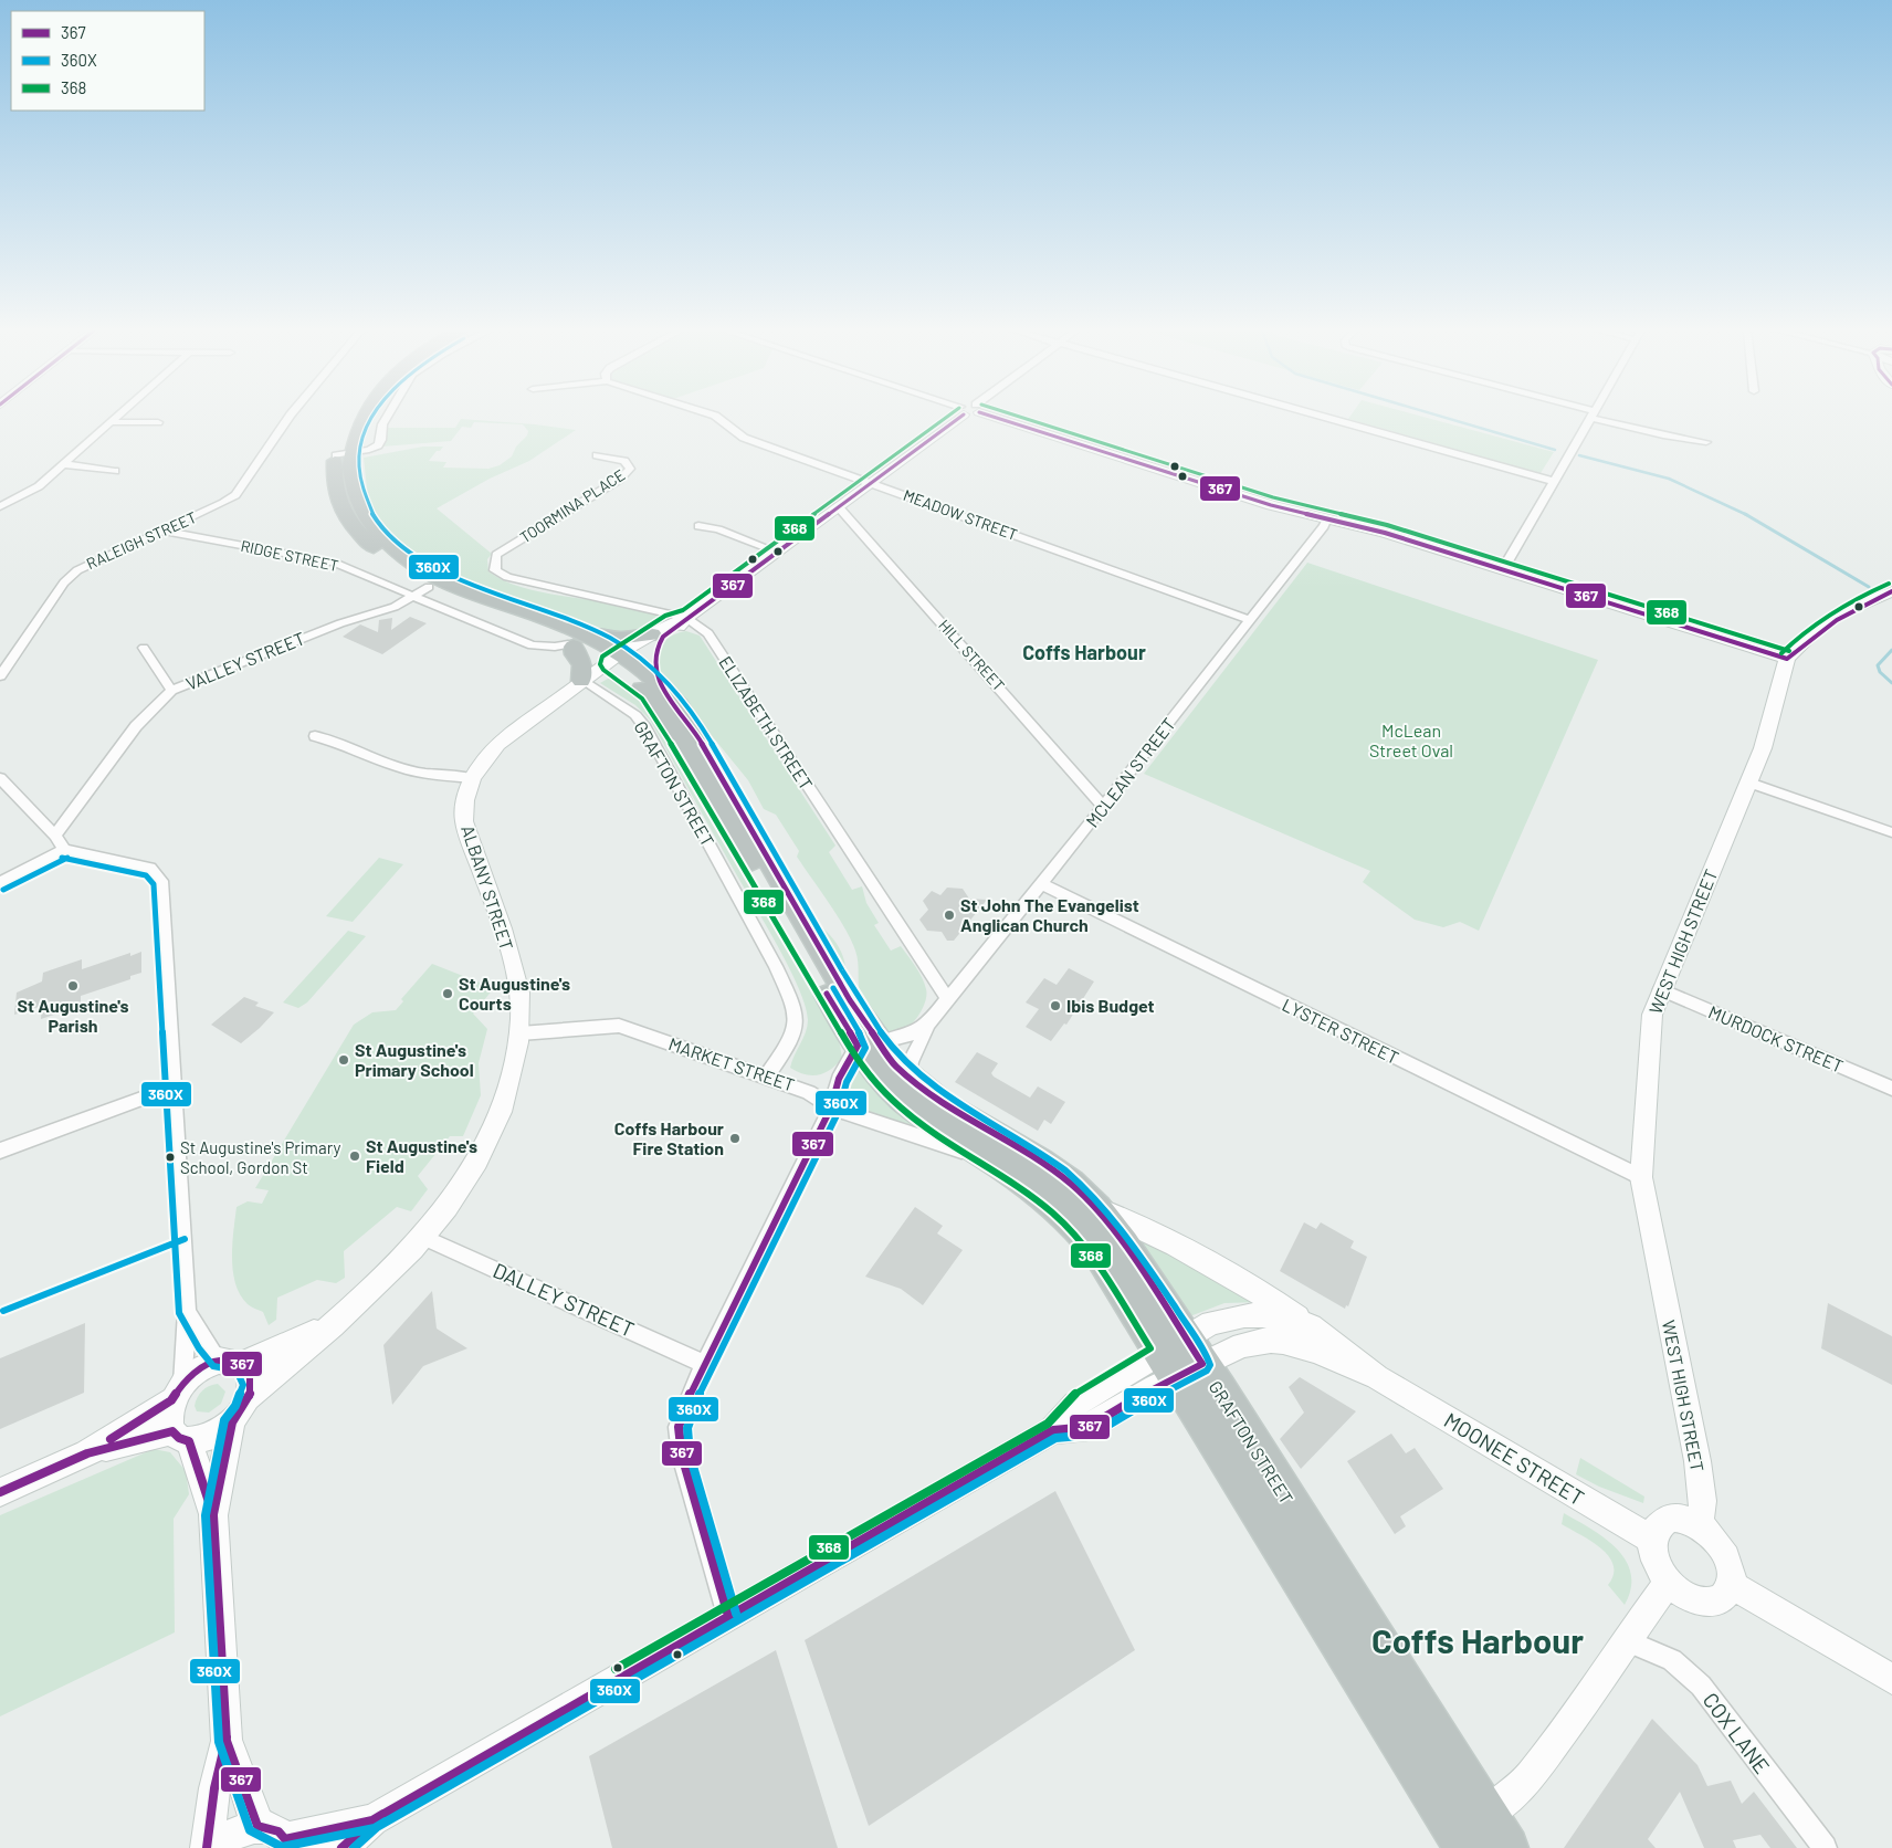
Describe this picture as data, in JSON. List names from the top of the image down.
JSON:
{
  "streets": {
    "highway": ["GRAFTON STREET"],
    "street": [
      "TOORMINA PLACE",
      "MEADOW STREET",
      "RALEIGH STREET",
      "RIDGE STREET",
      "HILL STREET",
      "VALLEY STREET",
      "ELIZABETH STREET",
      "MCLEAN STREET",
      "ALBANY STREET",
      "WEST HIGH STREET",
      "LYSTER STREET",
      "MURDOCK STREET",
      "MARKET STREET",
      "DALLEY STREET",
      "MOONEE STREET",
      "COX LANE"
    ]
  },
  "crossings": [
    ["TOORMINA PLACE", "ELIZABETH STREET"],
    ["MEADOW STREET", "MCLEAN STREET"],
    ["MEADOW STREET", "ALBANY STREET"],
    ["RALEIGH STREET", "RIDGE STREET"],
    ["RIDGE STREET", "VALLEY STREET"],
    ["RIDGE STREET", "GRAFTON STREET"],
    ["HILL STREET", "MCLEAN STREET"],
    ["HILL STREET", "ALBANY STREET"],
    ["VALLEY STREET", "GRAFTON STREET"],
    ["ELIZABETH STREET", "MCLEAN STREET"],
    ["ELIZABETH STREET", "ALBANY STREET"],
    ["MCLEAN STREET", "GRAFTON STREET"],
    ["MCLEAN STREET", "LYSTER STREET"],
    ["GRAFTON STREET", "ALBANY STREET"],
    ["GRAFTON STREET", "MARKET STREET"],
    ["ALBANY STREET", "MARKET STREET"],
    ["ALBANY STREET", "DALLEY STREET"],
    ["WEST HIGH STREET", "LYSTER STREET"],
    ["WEST HIGH STREET", "MURDOCK STREET"],
    ["WEST HIGH STREET", "MOONEE STREET"]
  ],
  "districts": ["Coffs Harbour", "Coffs Harbour"],
  "parks": ["McLean Street Oval"],
  "places": [
    "St John The Evangelist Anglican Church",
    "St Augustine's Parish",
    "St Augustine's Courts",
    "Ibis Budget",
    "St Augustine's Primary School",
    "Coffs Harbour Fire Station",
    "St Augustine's Field",
    "St Augustine's Primary School, Gordon St"
  ],
  "lines": ["transit line 367", "transit line 360X", "transit line 368"],
  "legend": ["367", "360X", "368"]
}
